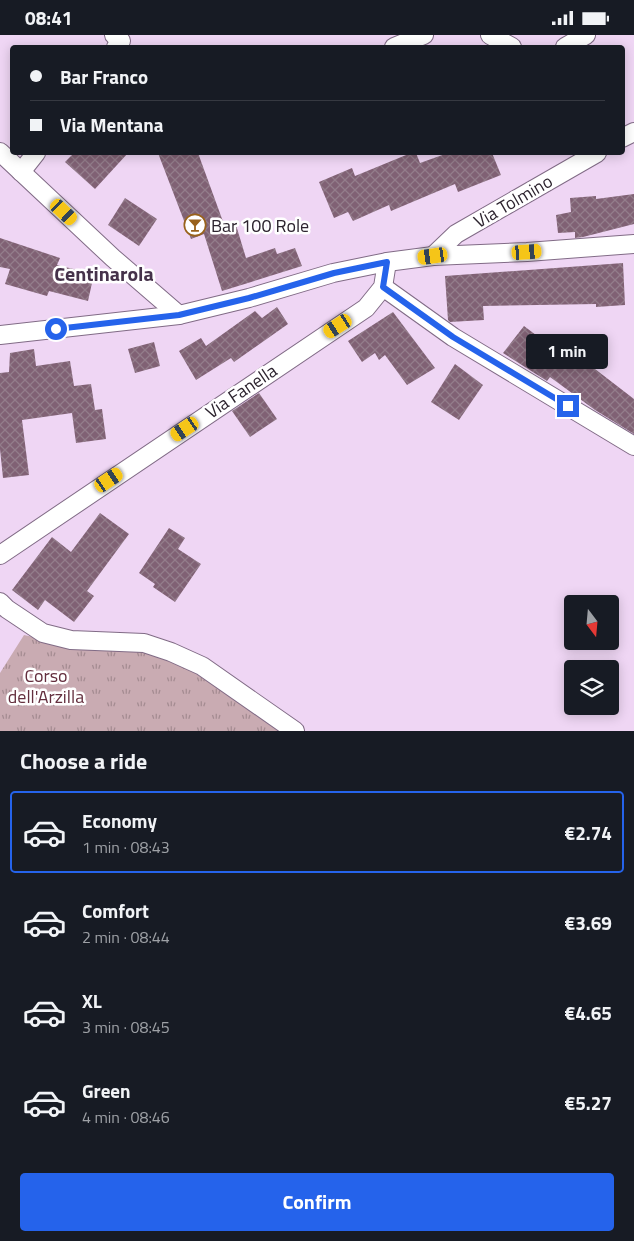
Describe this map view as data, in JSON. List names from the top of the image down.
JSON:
{
  "streets": {
    "street": ["Via Tolmino", "Via Fanella"]
  },
  "districts": ["Centinarola"],
  "parks": ["Corso dell'Arzilla"],
  "places": {
    "bar": ["Bar 100 Role"]
  },
  "north": "bottom",
  "page": {
    "status": "08:41",
    "banner": ["Bar Franco", "Via Mentana"],
    "bubble": "1 min",
    "heading": "Choose a ride",
    "list": [
      {
        "name": "Economy",
        "note": "1 min · 08:43",
        "value": "€2.74"
      },
      {
        "name": "Comfort",
        "note": "2 min · 08:44",
        "value": "€3.69"
      },
      {
        "name": "XL",
        "note": "3 min · 08:45",
        "value": "€4.65"
      },
      {
        "name": "Green",
        "note": "4 min · 08:46",
        "value": "€5.27"
      }
    ],
    "buttons": "Confirm"
  }
}
